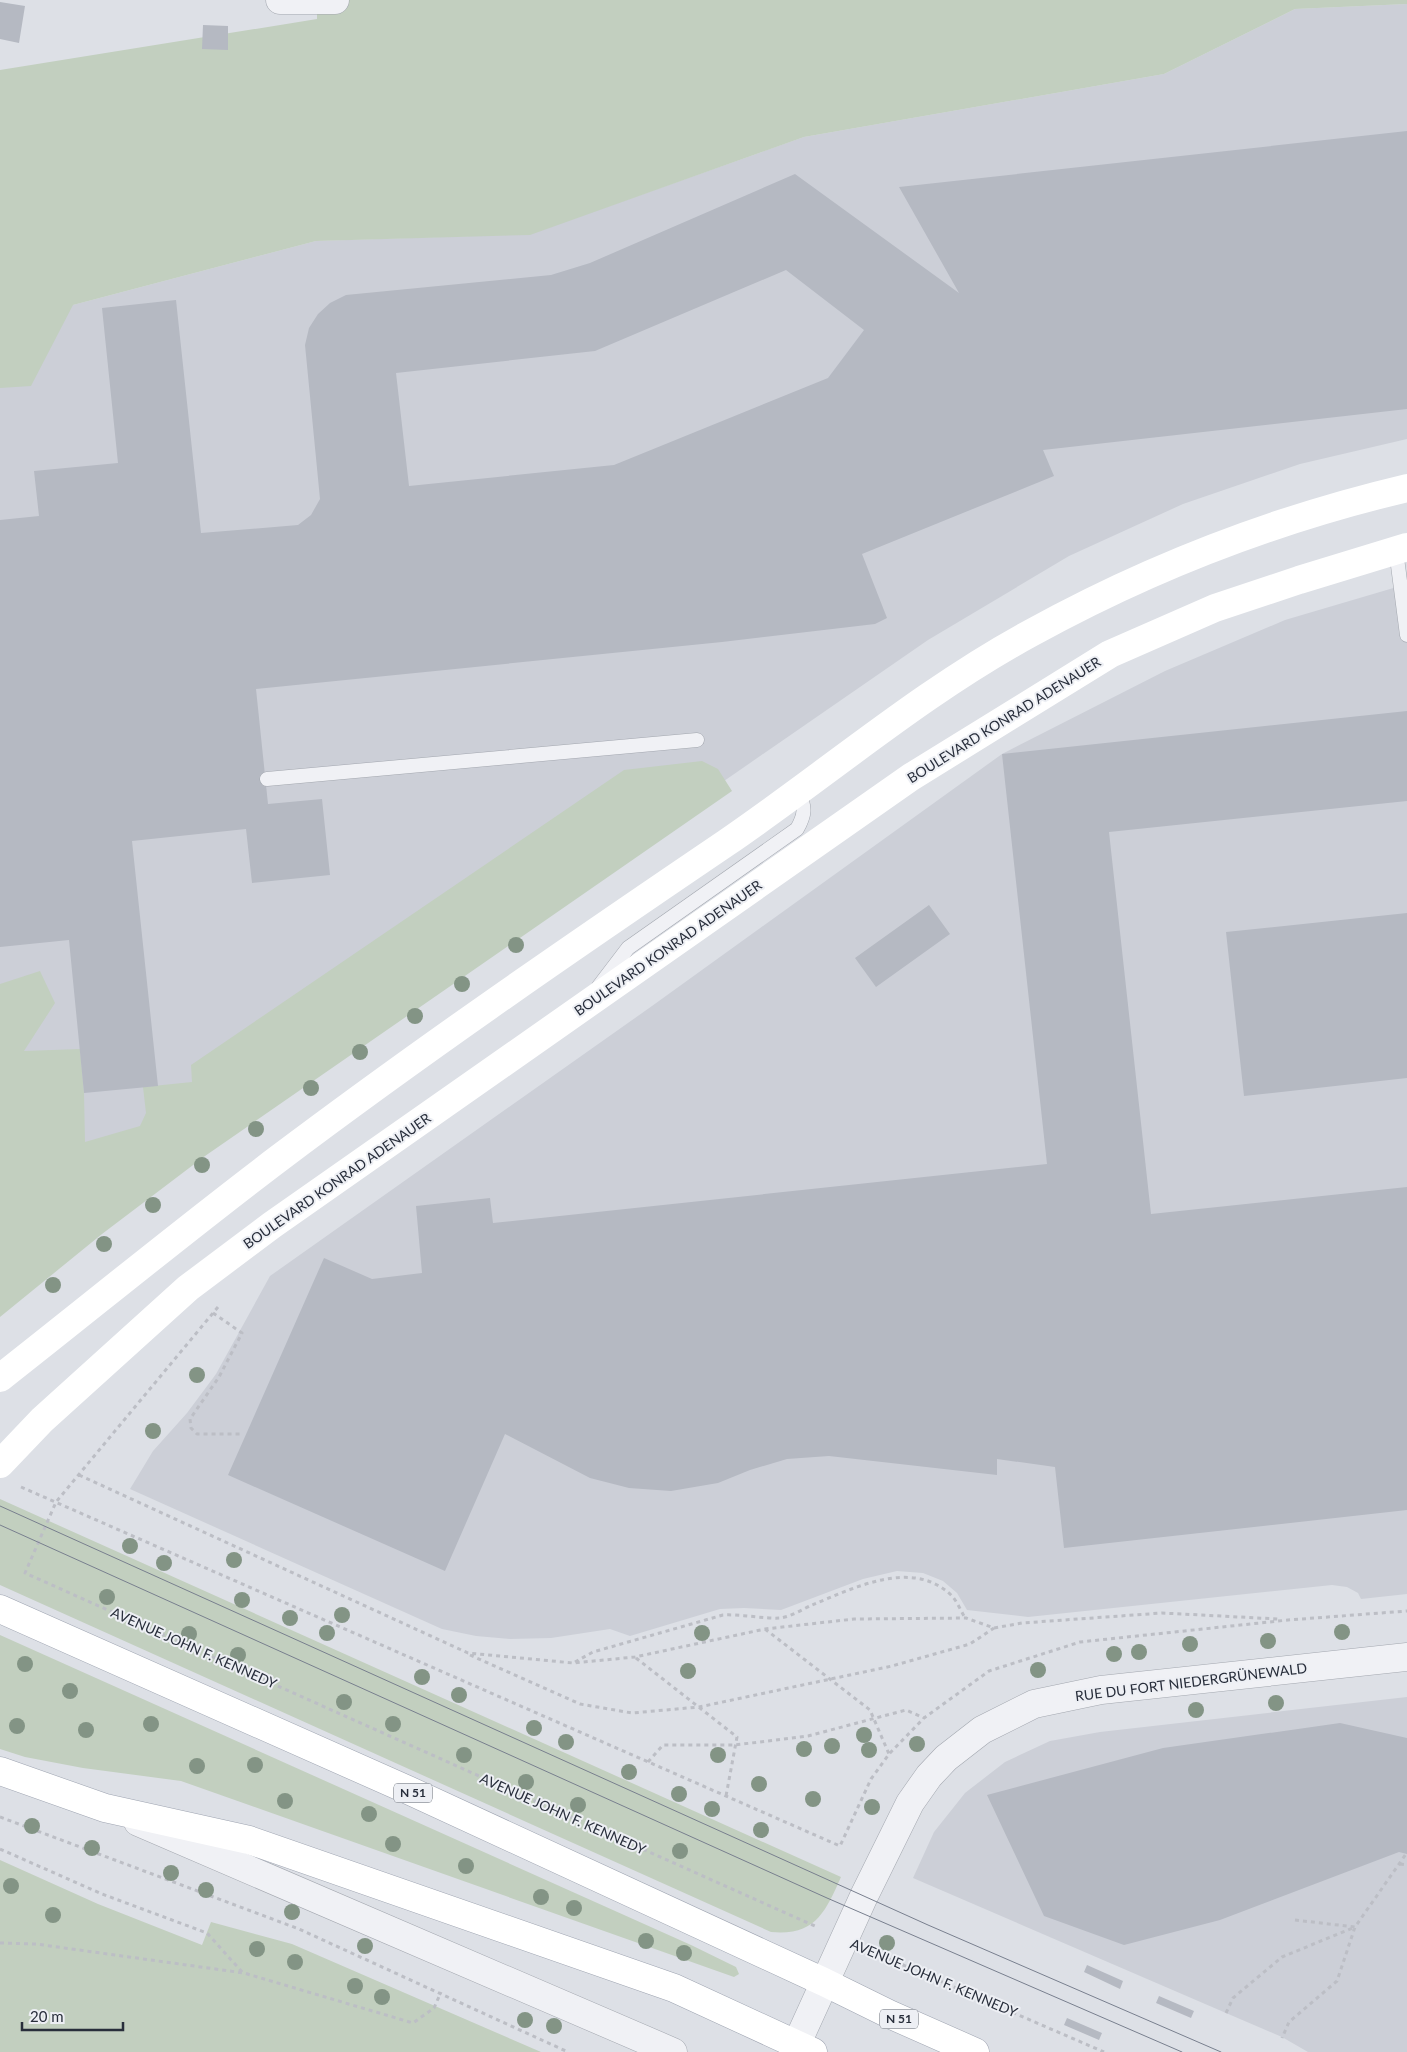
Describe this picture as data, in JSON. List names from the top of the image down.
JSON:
{
  "streets": {
    "main road": ["BOULEVARD KONRAD ADENAUER", "N 51"],
    "street": ["RUE DU FORT NIEDERGRÜNEWALD"],
    "path": ["AVENUE JOHN F. KENNEDY"]
  },
  "crossings": [
    ["AVENUE JOHN F. KENNEDY", "RUE DU FORT NIEDERGRÜNEWALD"],
    ["RUE DU FORT NIEDERGRÜNEWALD", "N 51"]
  ],
  "scale_bar": "20 m"
}
